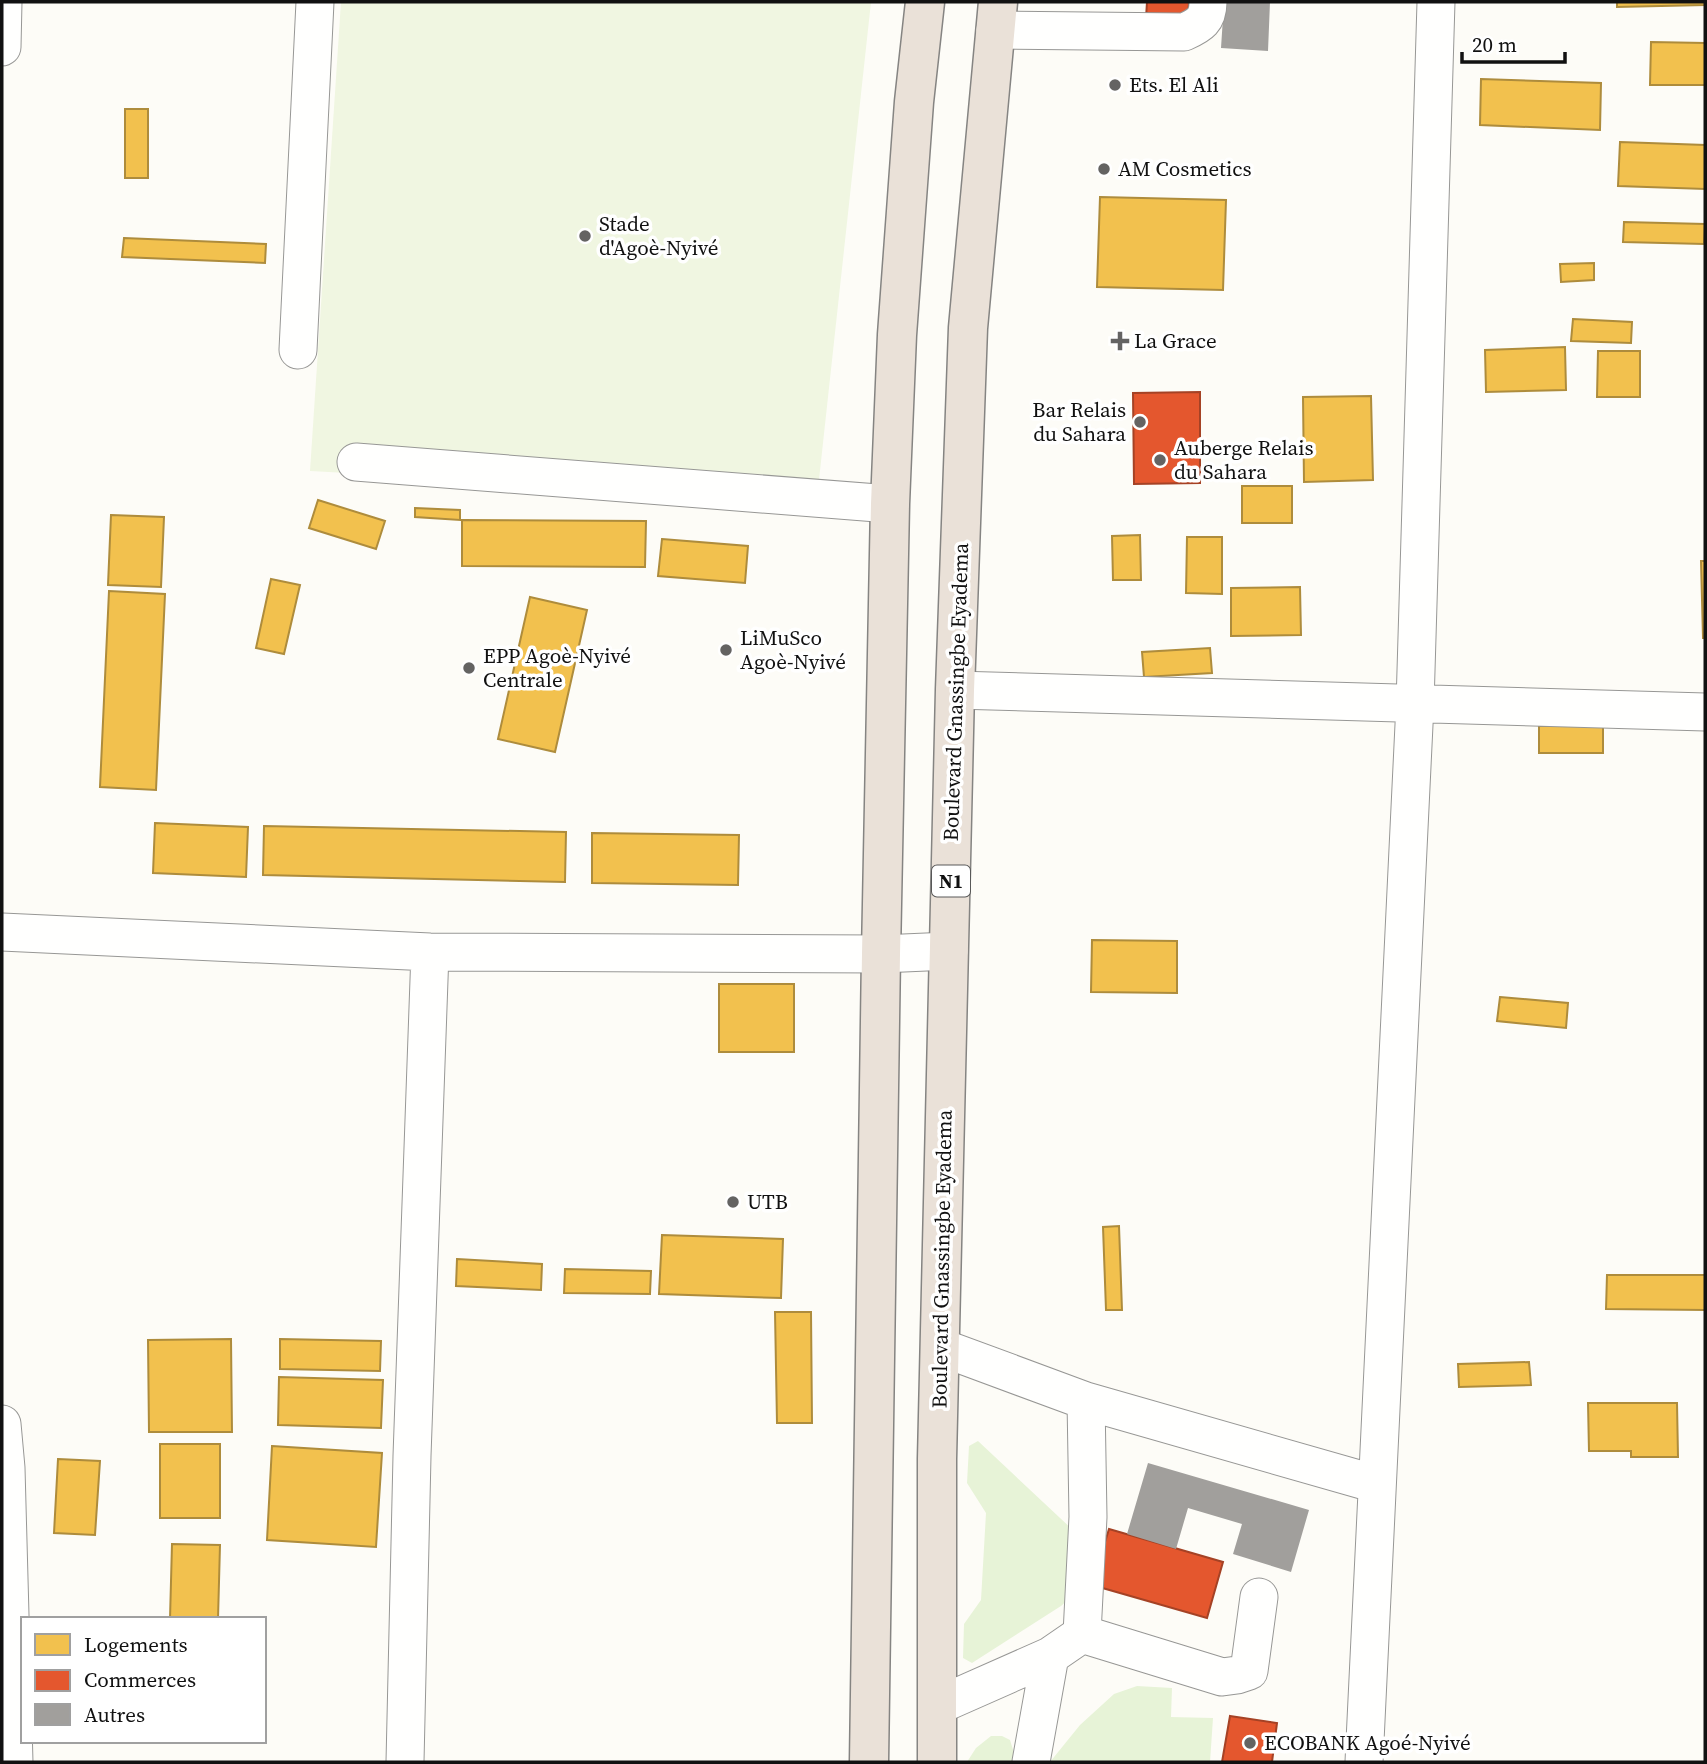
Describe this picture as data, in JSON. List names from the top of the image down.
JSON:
{
  "streets": {
    "highway": ["Boulevard Gnassingbe Eyadema", "N1"]
  },
  "places": {
    "other": [
      "Ets. El Ali",
      "AM Cosmetics",
      "Stade d'Agoè-Nyivé",
      "Bar Relais du Sahara",
      "Auberge Relais du Sahara",
      "LiMuSco Agoè-Nyivé",
      "EPP Agoè-Nyivé Centrale",
      "UTB",
      "ECOBANK Agoé-Nyivé"
    ],
    "health": ["La Grace"]
  },
  "legend": ["Logements", "Commerces", "Autres"],
  "scale_bar": "20 m"
}
